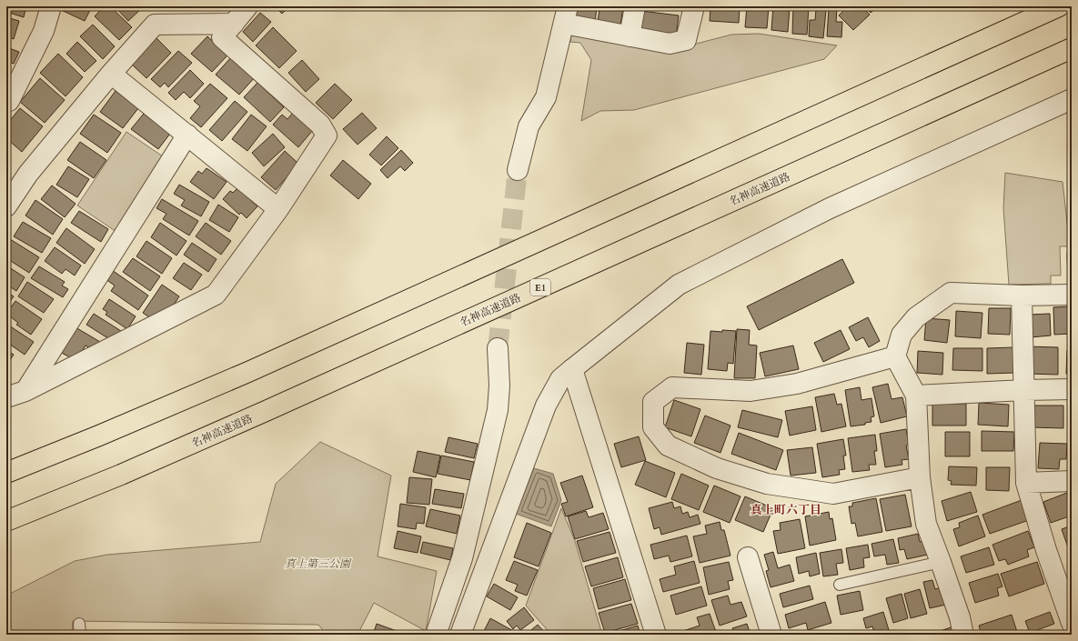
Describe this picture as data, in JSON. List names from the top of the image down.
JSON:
{
  "streets": {
    "highway": ["名神高速道路", "E1"]
  },
  "districts": ["真上町六丁目"],
  "parks": ["真上第三公園"]
}
